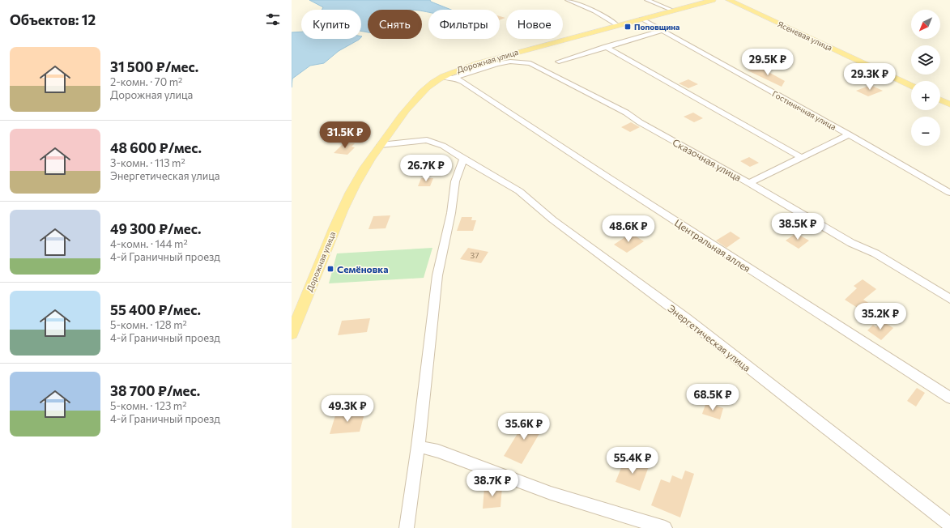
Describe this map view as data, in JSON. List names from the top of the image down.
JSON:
{
  "streets": {
    "main road": ["Ясеневая улица", "Дорожная улица"],
    "street": [
      "Гостиничная улица",
      "Сказочная улица",
      "Центральная аллея",
      "Энергетическая улица"
    ]
  },
  "crossings": [
    ["Дорожная улица", "Гостиничная улица"],
    ["Дорожная улица", "Центральная аллея"],
    ["Дорожная улица", "Энергетическая улица"],
    ["Сказочная улица", "Центральная аллея"]
  ],
  "places": {
    "transit": ["Поповщина", "Семёновка"]
  },
  "house_numbers": ["37"],
  "north": "bottom left",
  "page": {
    "heading": "Объектов: 12",
    "map_buttons": ["+", "−"],
    "chip": [
      "Купить",
      "Снять",
      "Фильтры",
      "Новое"
    ],
    "list": [
      {
        "name": "31 500 ₽/мес.",
        "note": "2-комн. · 70 m² · Дорожная улица"
      },
      {
        "name": "48 600 ₽/мес.",
        "note": "3-комн. · 113 m² · Энергетическая улица"
      },
      {
        "name": "49 300 ₽/мес.",
        "note": "4-комн. · 144 m² · 4-й Граничный проезд"
      },
      {
        "name": "55 400 ₽/мес.",
        "note": "5-комн. · 128 m² · 4-й Граничный проезд"
      },
      {
        "name": "38 700 ₽/мес.",
        "note": "5-комн. · 123 m² · 4-й Граничный проезд"
      }
    ],
    "price": [
      "29.5K ₽",
      "29.3K ₽",
      "31.5K ₽",
      "26.7K ₽",
      "38.5K ₽",
      "48.6K ₽",
      "35.2K ₽",
      "68.5K ₽",
      "49.3K ₽",
      "35.6K ₽",
      "55.4K ₽",
      "38.7K ₽"
    ]
  }
}
